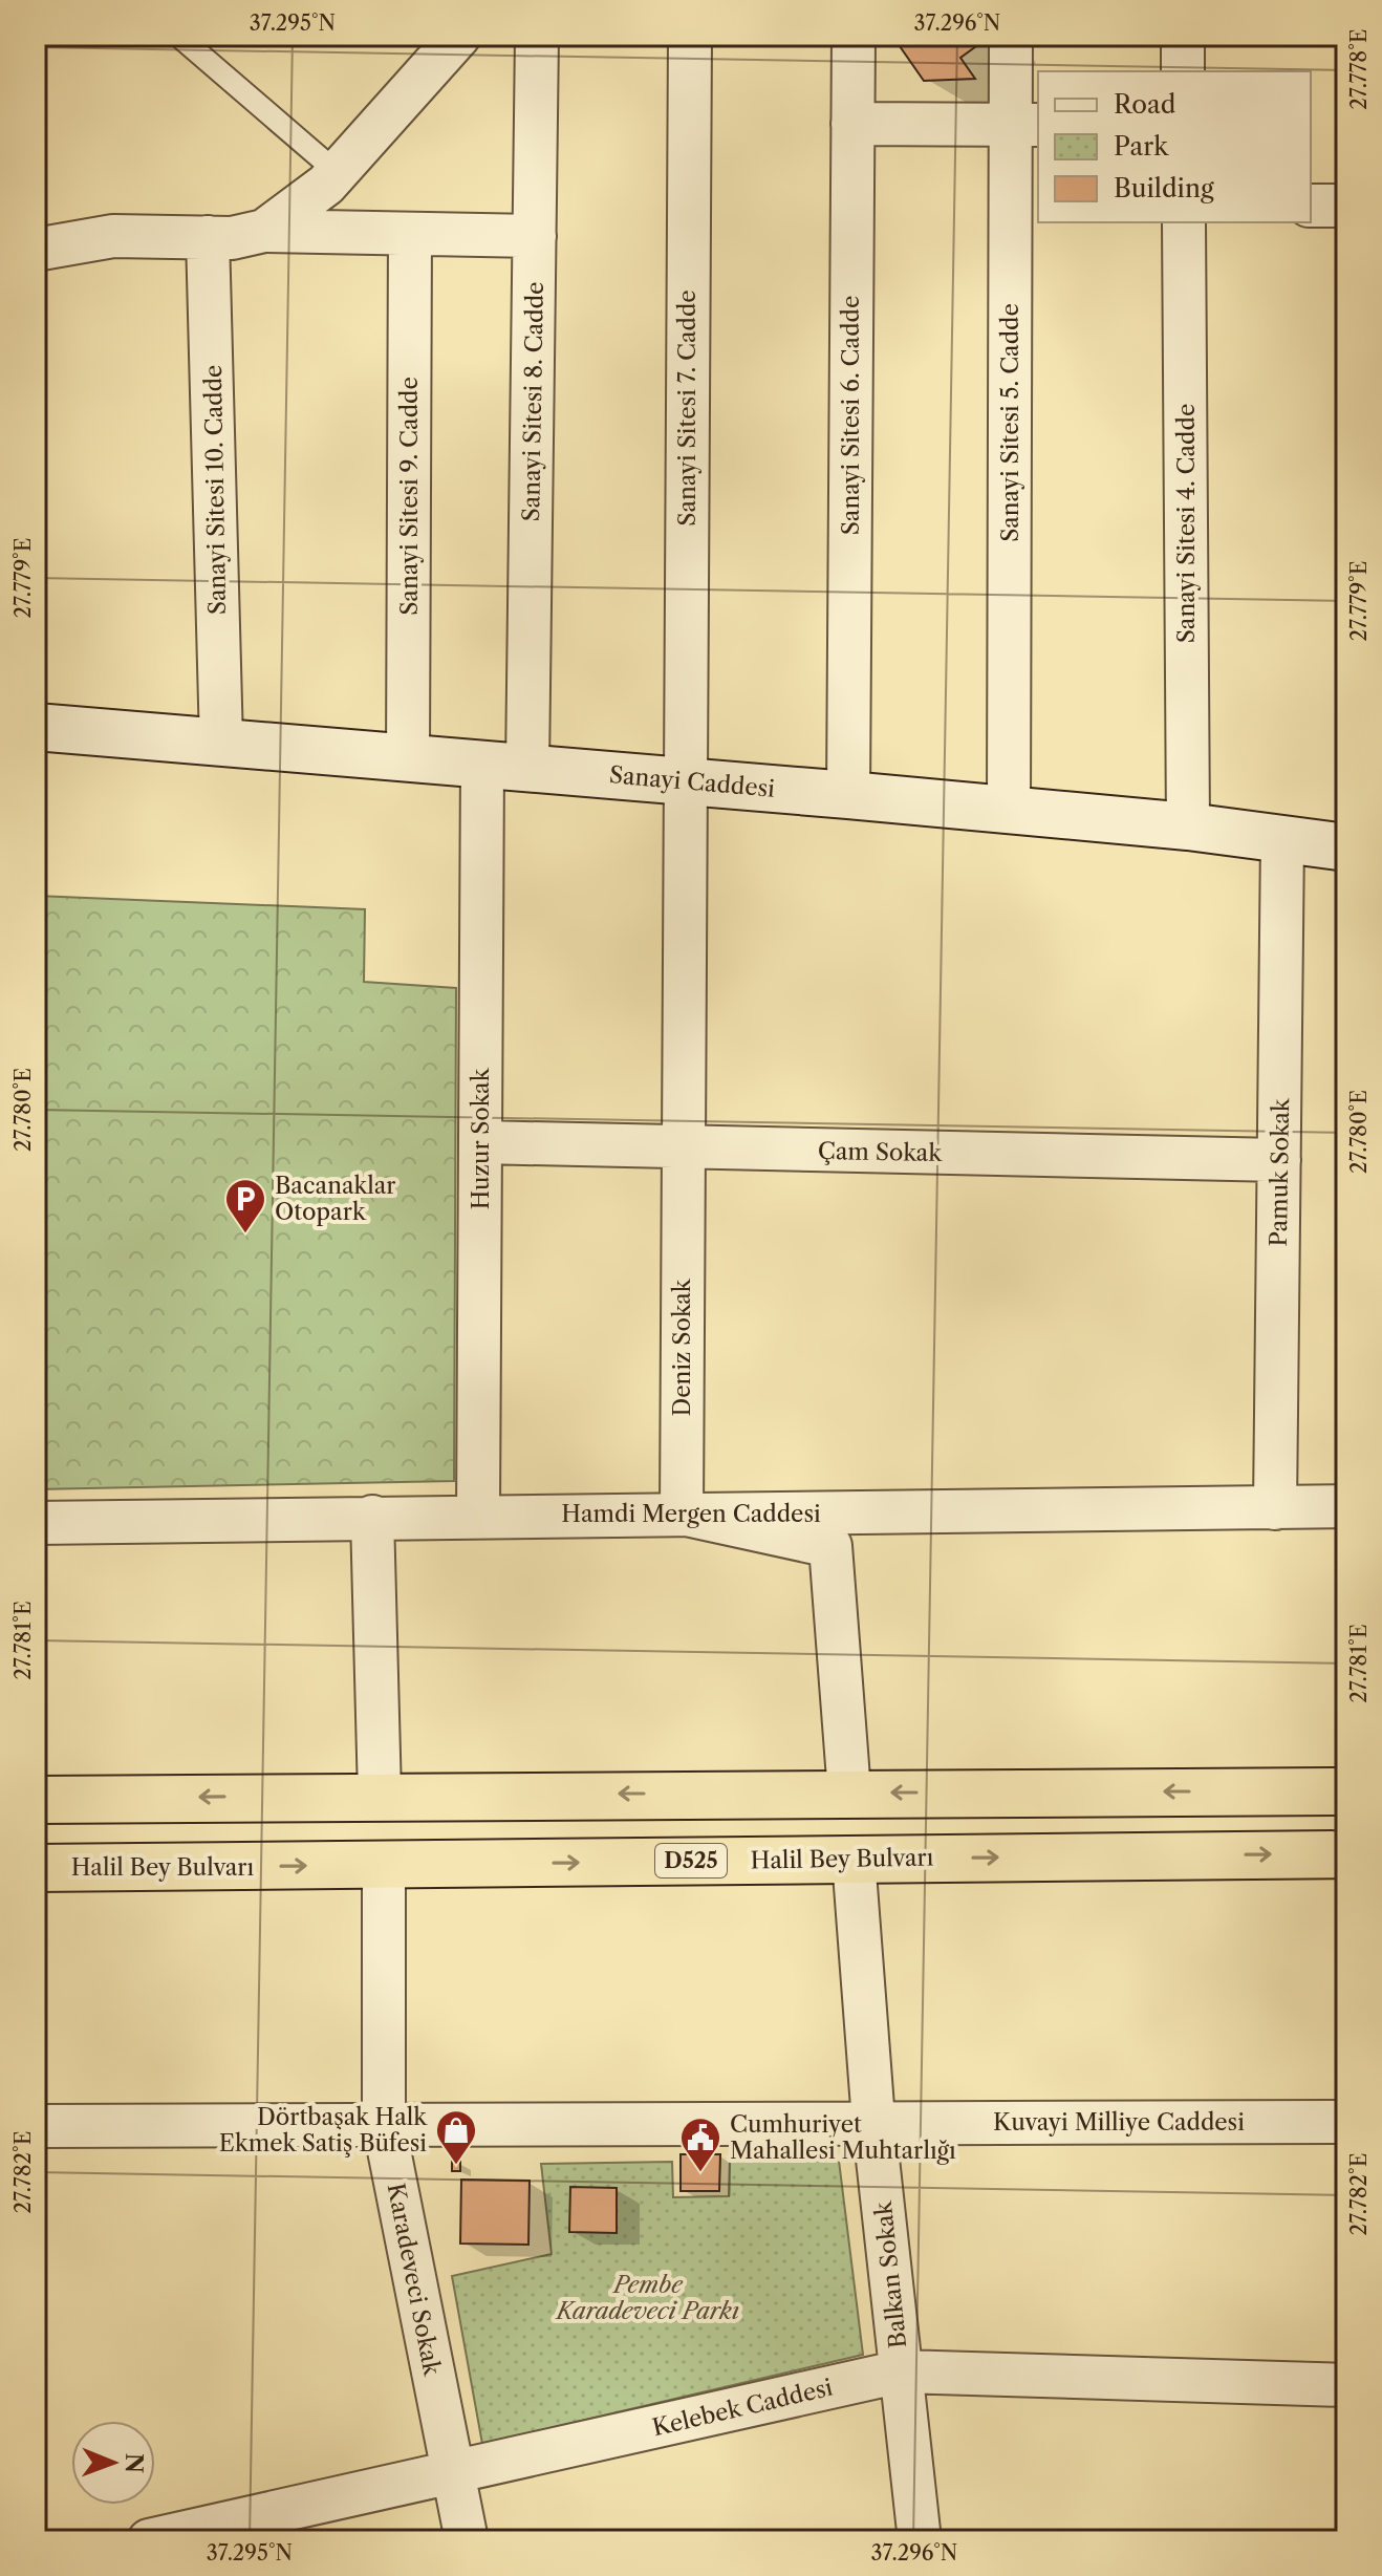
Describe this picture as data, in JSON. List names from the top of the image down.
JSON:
{
  "streets": {
    "highway": ["Halil Bey Bulvarı", "D525"],
    "street": [
      "Sanayi Sitesi 8. Cadde",
      "Sanayi Sitesi 7. Cadde",
      "Sanayi Sitesi 6. Cadde",
      "Sanayi Sitesi 5. Cadde",
      "Sanayi Sitesi 10. Cadde",
      "Sanayi Sitesi 9. Cadde",
      "Sanayi Sitesi 4. Cadde",
      "Sanayi Caddesi",
      "Huzur Sokak",
      "Çam Sokak",
      "Pamuk Sokak",
      "Deniz Sokak",
      "Hamdi Mergen Caddesi",
      "Kuvayi Milliye Caddesi",
      "Balkan Sokak",
      "Karadeveci Sokak",
      "Kelebek Caddesi"
    ]
  },
  "crossings": [
    ["Sanayi Sitesi 8. Cadde", "Sanayi Caddesi"],
    ["Sanayi Sitesi 8. Cadde", "Huzur Sokak"],
    ["Sanayi Sitesi 7. Cadde", "Sanayi Caddesi"],
    ["Sanayi Sitesi 7. Cadde", "Deniz Sokak"],
    ["Sanayi Sitesi 6. Cadde", "Sanayi Caddesi"],
    ["Sanayi Sitesi 5. Cadde", "Sanayi Caddesi"],
    ["Sanayi Sitesi 10. Cadde", "Sanayi Caddesi"],
    ["Sanayi Sitesi 9. Cadde", "Sanayi Caddesi"],
    ["Sanayi Sitesi 4. Cadde", "Sanayi Caddesi"],
    ["Sanayi Caddesi", "Huzur Sokak"],
    ["Sanayi Caddesi", "Pamuk Sokak"],
    ["Sanayi Caddesi", "Deniz Sokak"],
    ["Huzur Sokak", "Çam Sokak"],
    ["Huzur Sokak", "Hamdi Mergen Caddesi"],
    ["Çam Sokak", "Pamuk Sokak"],
    ["Çam Sokak", "Deniz Sokak"],
    ["Pamuk Sokak", "Hamdi Mergen Caddesi"],
    ["Deniz Sokak", "Hamdi Mergen Caddesi"],
    ["Halil Bey Bulvarı", "Balkan Sokak"],
    ["Halil Bey Bulvarı", "Karadeveci Sokak"],
    ["Kuvayi Milliye Caddesi", "Balkan Sokak"],
    ["Kuvayi Milliye Caddesi", "Karadeveci Sokak"],
    ["Balkan Sokak", "Kelebek Caddesi"],
    ["Karadeveci Sokak", "Kelebek Caddesi"]
  ],
  "parks": ["Pembe Karadeveci Parkı"],
  "places": {
    "parking": ["Bacanaklar Otopark"],
    "shop": ["Dörtbaşak Halk Ekmek Satiş Büfesi"],
    "public building": ["Cumhuriyet Mahallesi Muhtarlığı"]
  },
  "legend": ["Road", "Park", "Building"],
  "north": "right",
  "coordinates": [
    "37.295°N",
    "37.296°N",
    "27.778°E",
    "27.779°E",
    "27.780°E",
    "27.781°E",
    "27.782°E"
  ]
}
